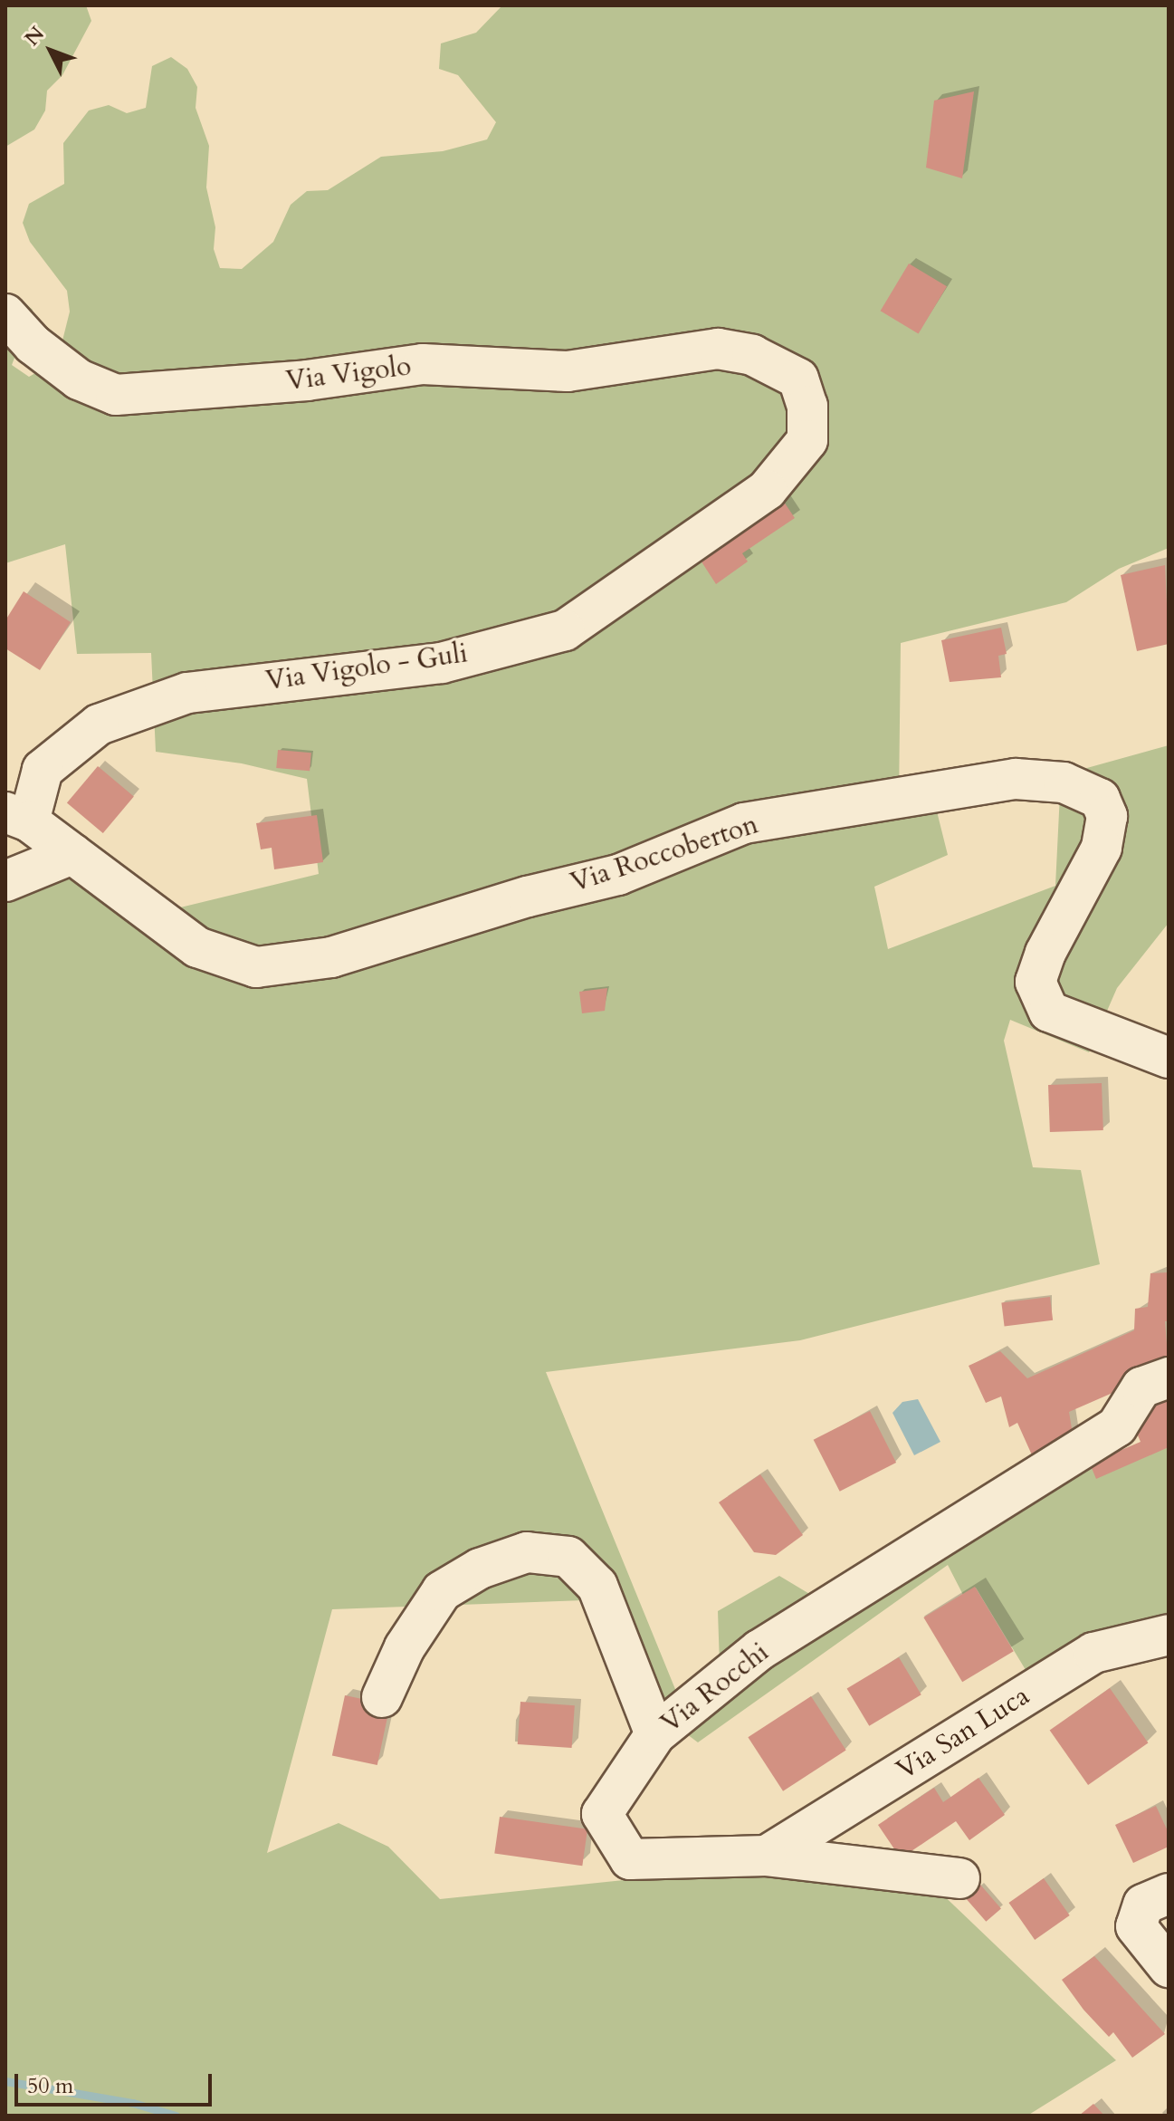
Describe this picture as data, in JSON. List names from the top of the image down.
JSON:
{
  "streets": {
    "street": [
      "Via Vigolo",
      "Via Vigolo - Guli",
      "Via Roccoberton",
      "Via Rocchi",
      "Via San Luca"
    ]
  },
  "crossings": [
    ["Via Vigolo", "Via Vigolo - Guli"],
    ["Via Vigolo - Guli", "Via Roccoberton"],
    ["Via Rocchi", "Via San Luca"]
  ],
  "scale_bar": "50 m",
  "north": "top left"
}
